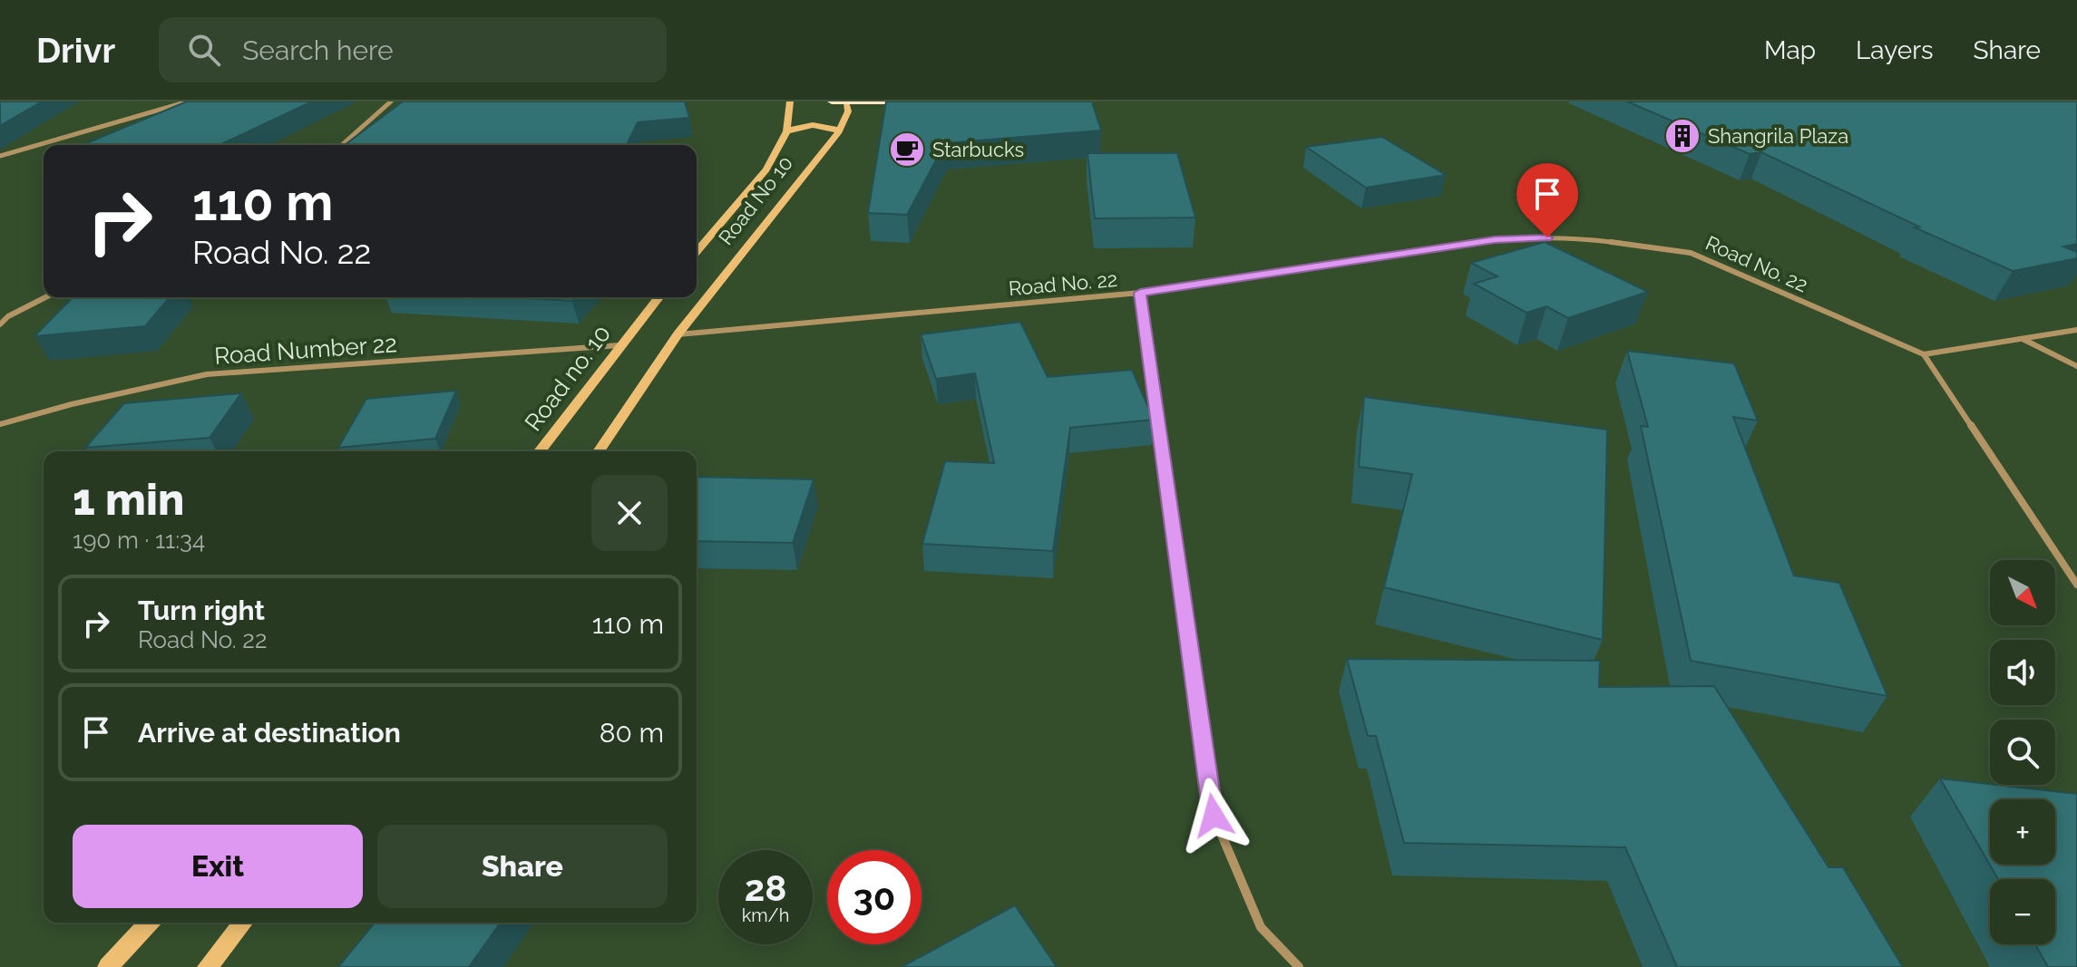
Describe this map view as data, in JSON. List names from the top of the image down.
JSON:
{
  "streets": {
    "main road": ["Road No 10", "Road no. 10"],
    "street": ["Road No. 22", "Road Number 22"]
  },
  "crossings": [
    ["Road No 10", "Road No. 22"],
    ["Road Number 22", "Road no. 10"]
  ],
  "places": {
    "building": ["Shangrila Plaza"],
    "cafe": ["Starbucks"]
  },
  "north": "bottom right",
  "page": {
    "header": "Drivr",
    "search": "Search here",
    "nav": ["Map", "Layers", "Share"],
    "turn": ["110 m", "Road No. 22"],
    "heading": ["1 min", "190 m · 11:34"],
    "map_buttons": ["+", "−"],
    "list": [
      {
        "name": "Turn right",
        "note": "Road No. 22",
        "value": "110 m"
      },
      {
        "name": "Arrive at destination",
        "value": "80 m"
      }
    ],
    "buttons": ["Exit", "Share"],
    "speed": "28 km/h",
    "limit": "30"
  }
}
